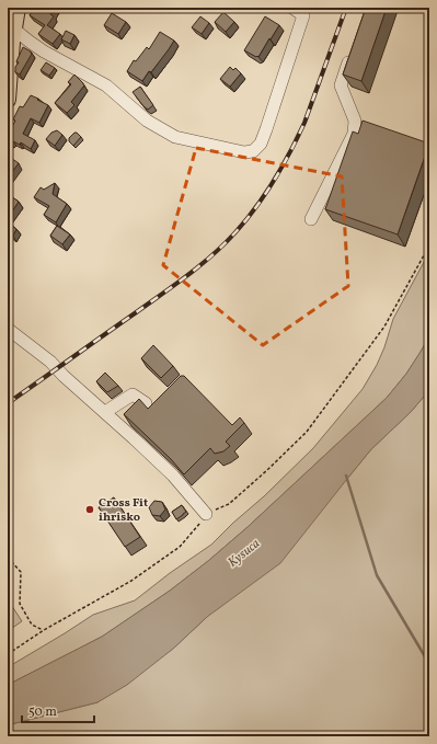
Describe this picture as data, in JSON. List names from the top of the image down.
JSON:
{
  "water": ["Kysuca"],
  "places": ["Cross Fit ihrisko"],
  "scale_bar": "50 m"
}
